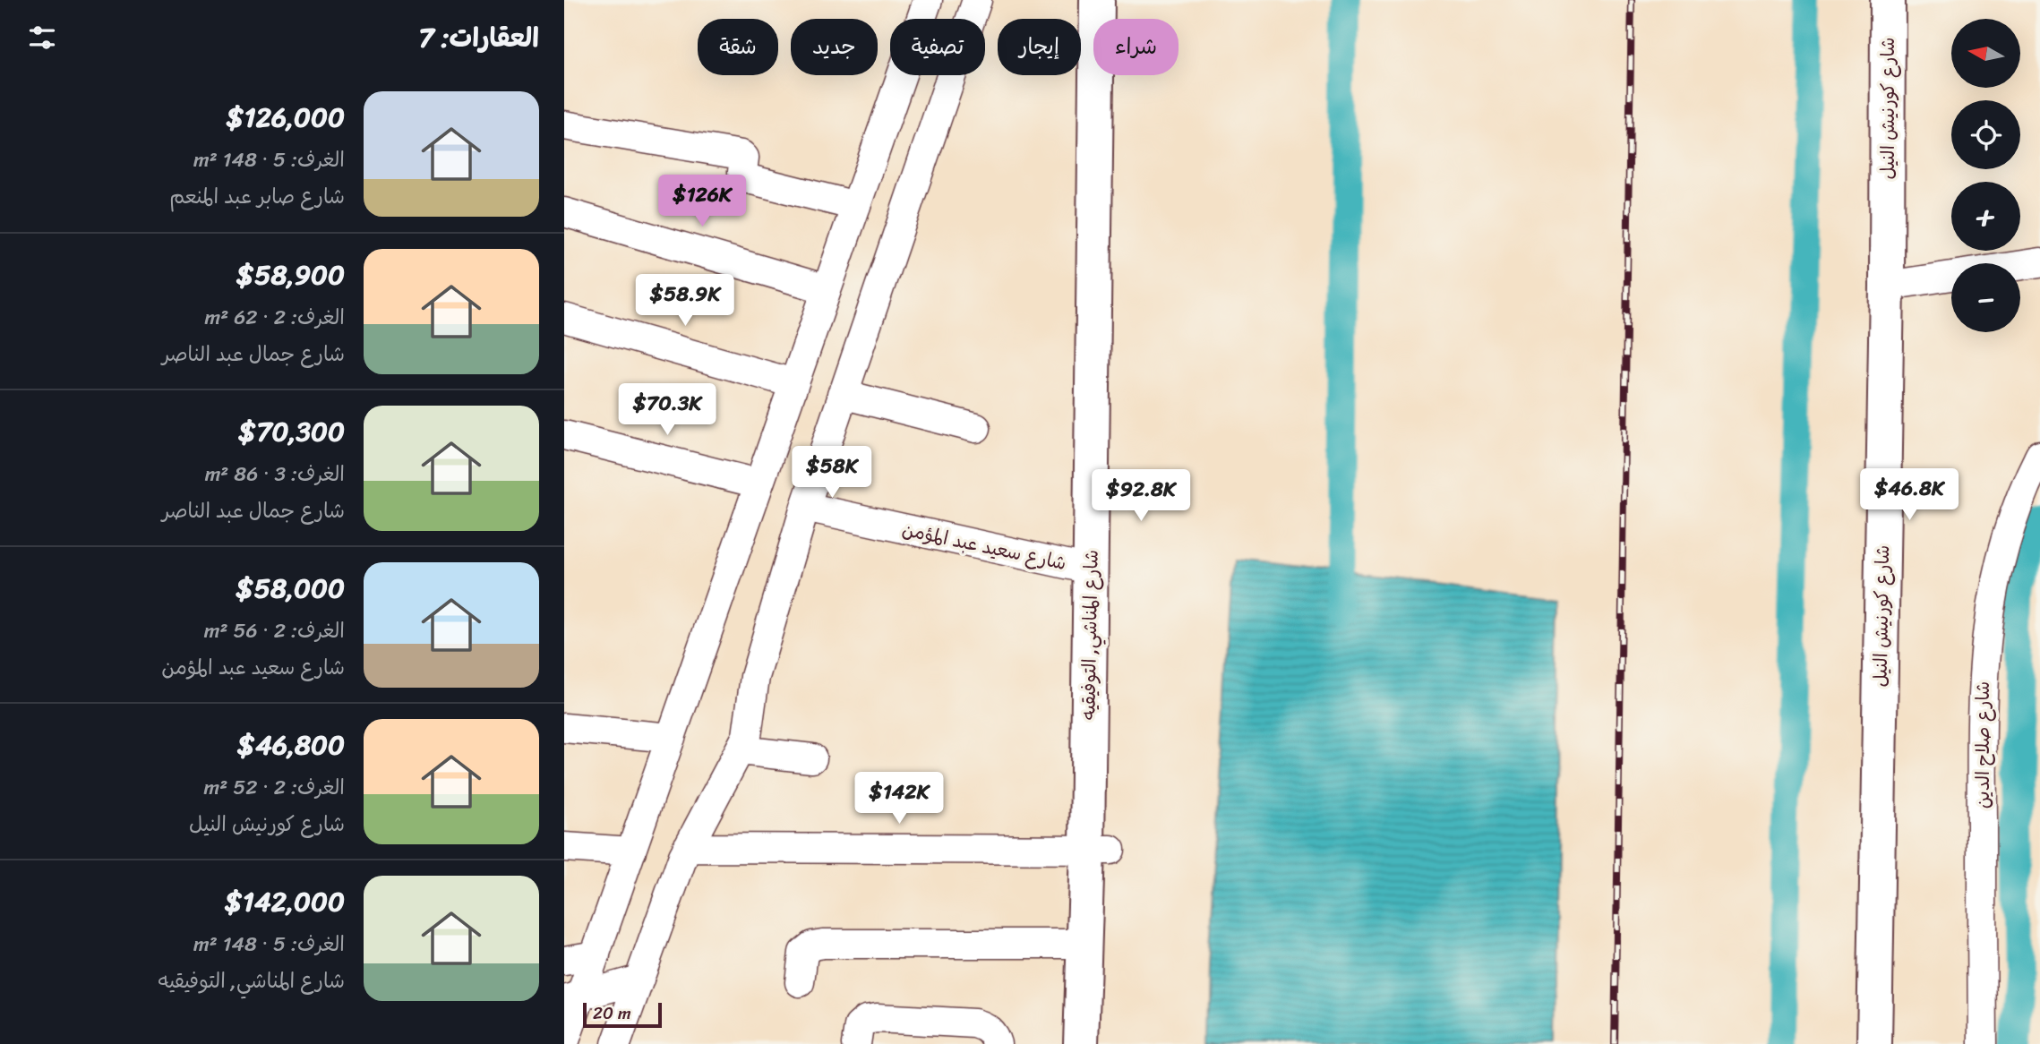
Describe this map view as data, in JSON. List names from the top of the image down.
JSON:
{
  "streets": {
    "main road": ["شارع كورنيش النيل", "شارع المناشي, التوفيقيه"],
    "street": ["شارع سعيد عبد المؤمن", "شارع صلاح الدين"]
  },
  "crossings": [
    ["شارع سعيد عبد المؤمن", "شارع المناشي, التوفيقيه"]
  ],
  "scale_bar": "20 m",
  "north": "left",
  "page": {
    "heading": "العقارات: 7",
    "map_buttons": ["+", "−"],
    "chip": [
      "شراء",
      "إيجار",
      "تصفية",
      "جديد",
      "شقة"
    ],
    "list": [
      {
        "name": "$126,000",
        "note": "الغرف: 5 · 148 m² · شارع صابر عبد المنعم"
      },
      {
        "name": "$58,900",
        "note": "الغرف: 2 · 62 m² · شارع جمال عبد الناصر"
      },
      {
        "name": "$70,300",
        "note": "الغرف: 3 · 86 m² · شارع جمال عبد الناصر"
      },
      {
        "name": "$58,000",
        "note": "الغرف: 2 · 56 m² · شارع سعيد عبد المؤمن"
      },
      {
        "name": "$46,800",
        "note": "الغرف: 2 · 52 m² · شارع كورنيش النيل"
      },
      {
        "name": "$142,000",
        "note": "الغرف: 5 · 148 m² · شارع المناشي, التوفيقيه"
      }
    ],
    "price": [
      "$126K",
      "$58.9K",
      "$70.3K",
      "$58K",
      "$46.8K",
      "$92.8K",
      "$142K"
    ],
    "scale": "20 m"
  }
}
